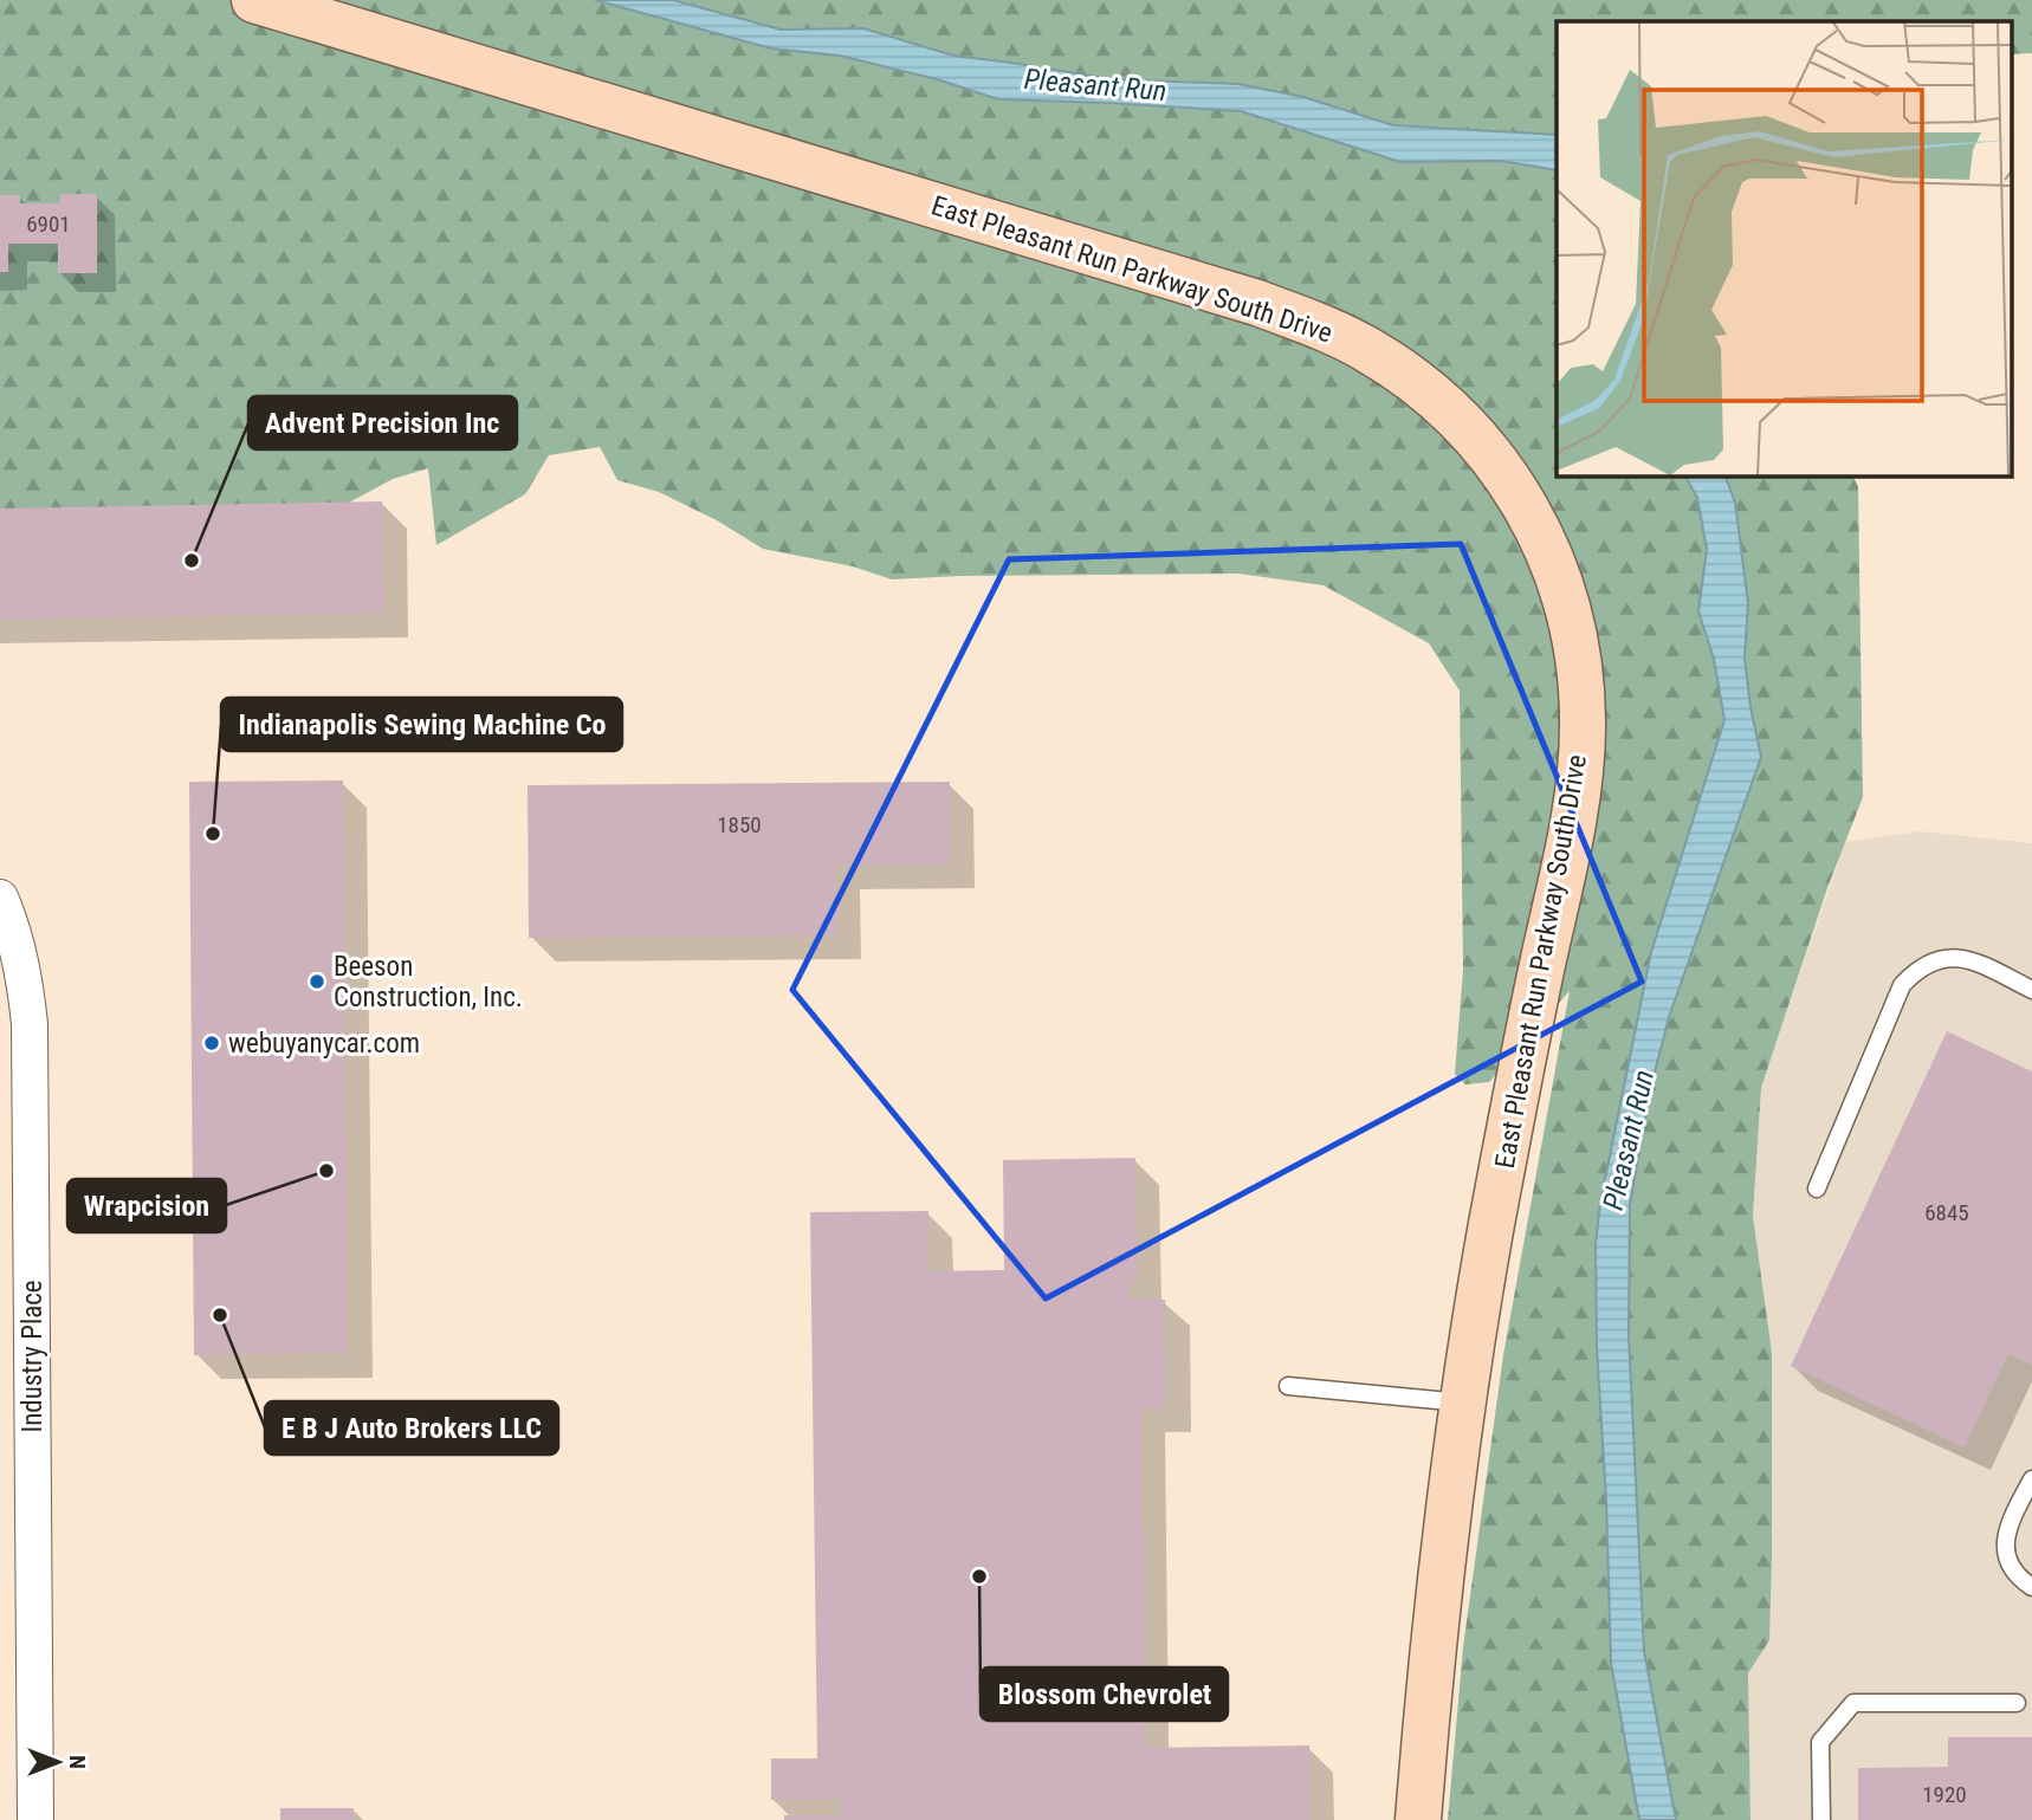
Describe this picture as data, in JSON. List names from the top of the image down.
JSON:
{
  "streets": {
    "street": ["East Pleasant Run Parkway South Drive", "Industry Place"]
  },
  "water": ["Pleasant Run"],
  "places": [
    "Advent Precision Inc",
    "Indianapolis Sewing Machine Co",
    "Beeson Construction, Inc.",
    "webuyanycar.com",
    "Wrapcision",
    "E B J Auto Brokers LLC",
    "Blossom Chevrolet"
  ],
  "house_numbers": [
    "6901",
    "1850",
    "6845",
    "1920"
  ],
  "north": "right"
}
